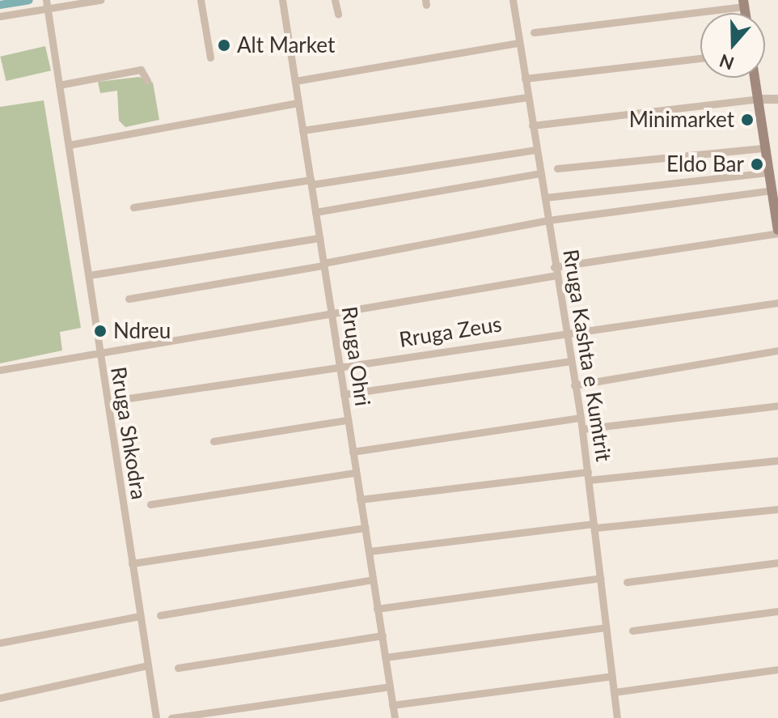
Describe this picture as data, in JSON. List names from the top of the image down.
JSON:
{
  "streets": {
    "street": [
      "Rruga Zeus",
      "Rruga Kashta e Kumtrit",
      "Rruga Ohri",
      "Rruga Shkodra"
    ]
  },
  "crossings": [
    ["Rruga Zeus", "Rruga Kashta e Kumtrit"],
    ["Rruga Zeus", "Rruga Ohri"]
  ],
  "places": [
    "Alt Market",
    "Minimarket",
    "Eldo Bar",
    "Ndreu"
  ],
  "north": "bottom"
}
